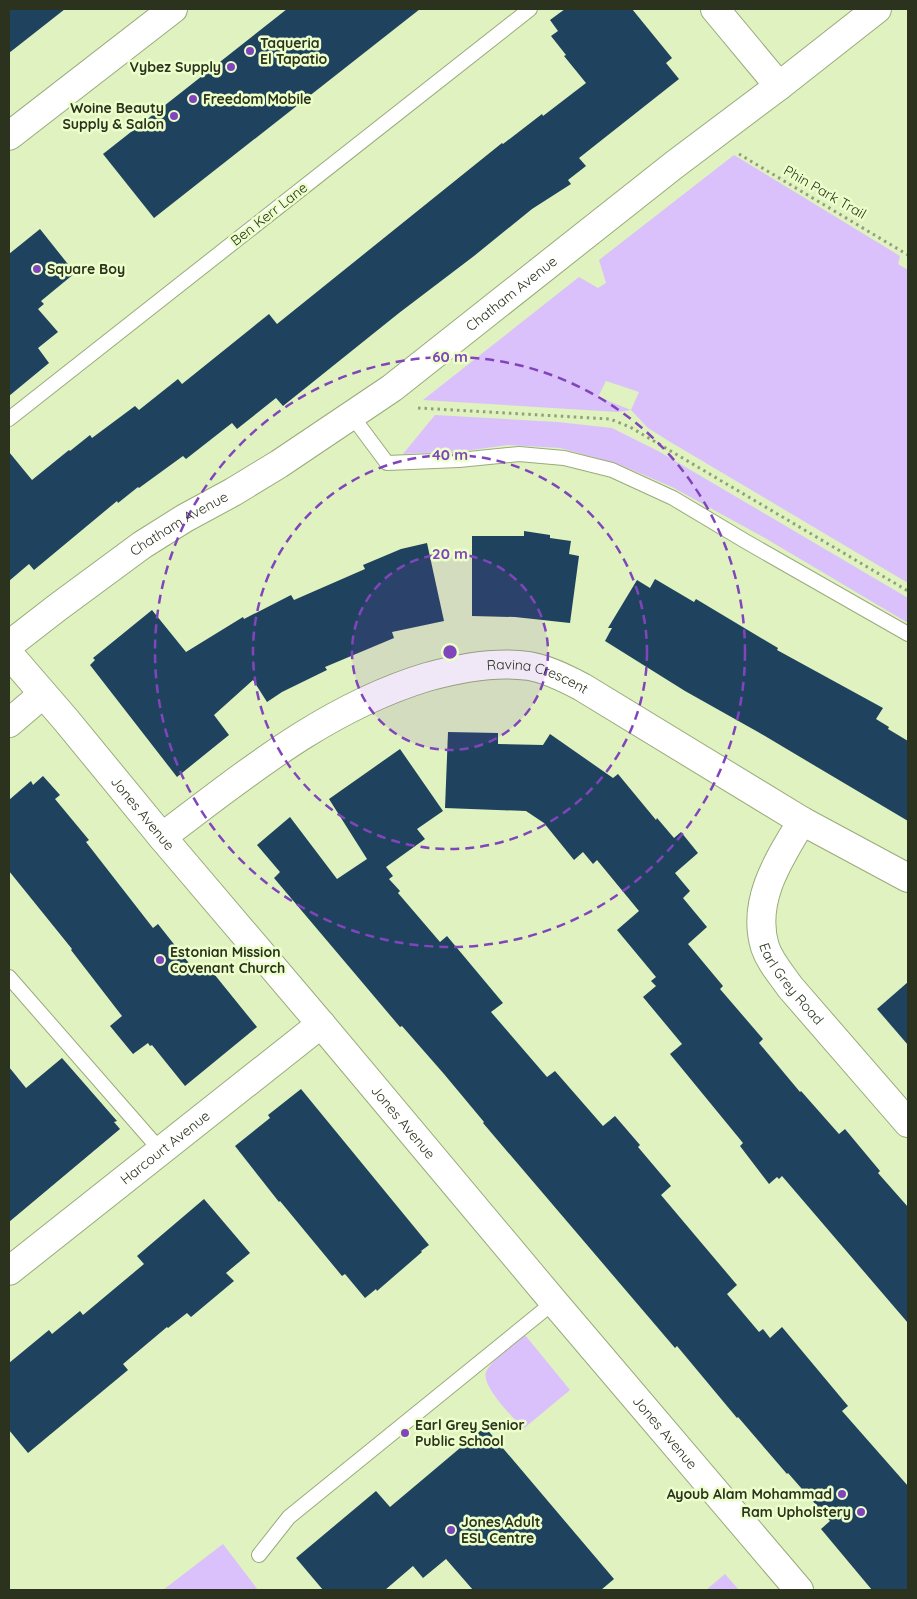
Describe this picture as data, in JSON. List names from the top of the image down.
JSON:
{
  "streets": {
    "street": [
      "Chatham Avenue",
      "Ravina Crescent",
      "Jones Avenue",
      "Earl Grey Road",
      "Harcourt Avenue"
    ],
    "lane": ["Ben Kerr Lane"],
    "path": ["Phin Park Trail"]
  },
  "crossings": [
    ["Ravina Crescent", "Jones Avenue"],
    ["Ravina Crescent", "Earl Grey Road"],
    ["Jones Avenue", "Harcourt Avenue"]
  ],
  "places": [
    "Taqueria El Tapatio",
    "Vybez Supply",
    "Freedom Mobile",
    "Woine Beauty Supply & Salon",
    "Square Boy",
    "Estonian Mission Covenant Church",
    "Earl Grey Senior Public School",
    "Ayoub Alam Mohammad",
    "Ram Upholstery",
    "Jones Adult ESL Centre"
  ],
  "rings": ["60 m", "40 m", "20 m"]
}
